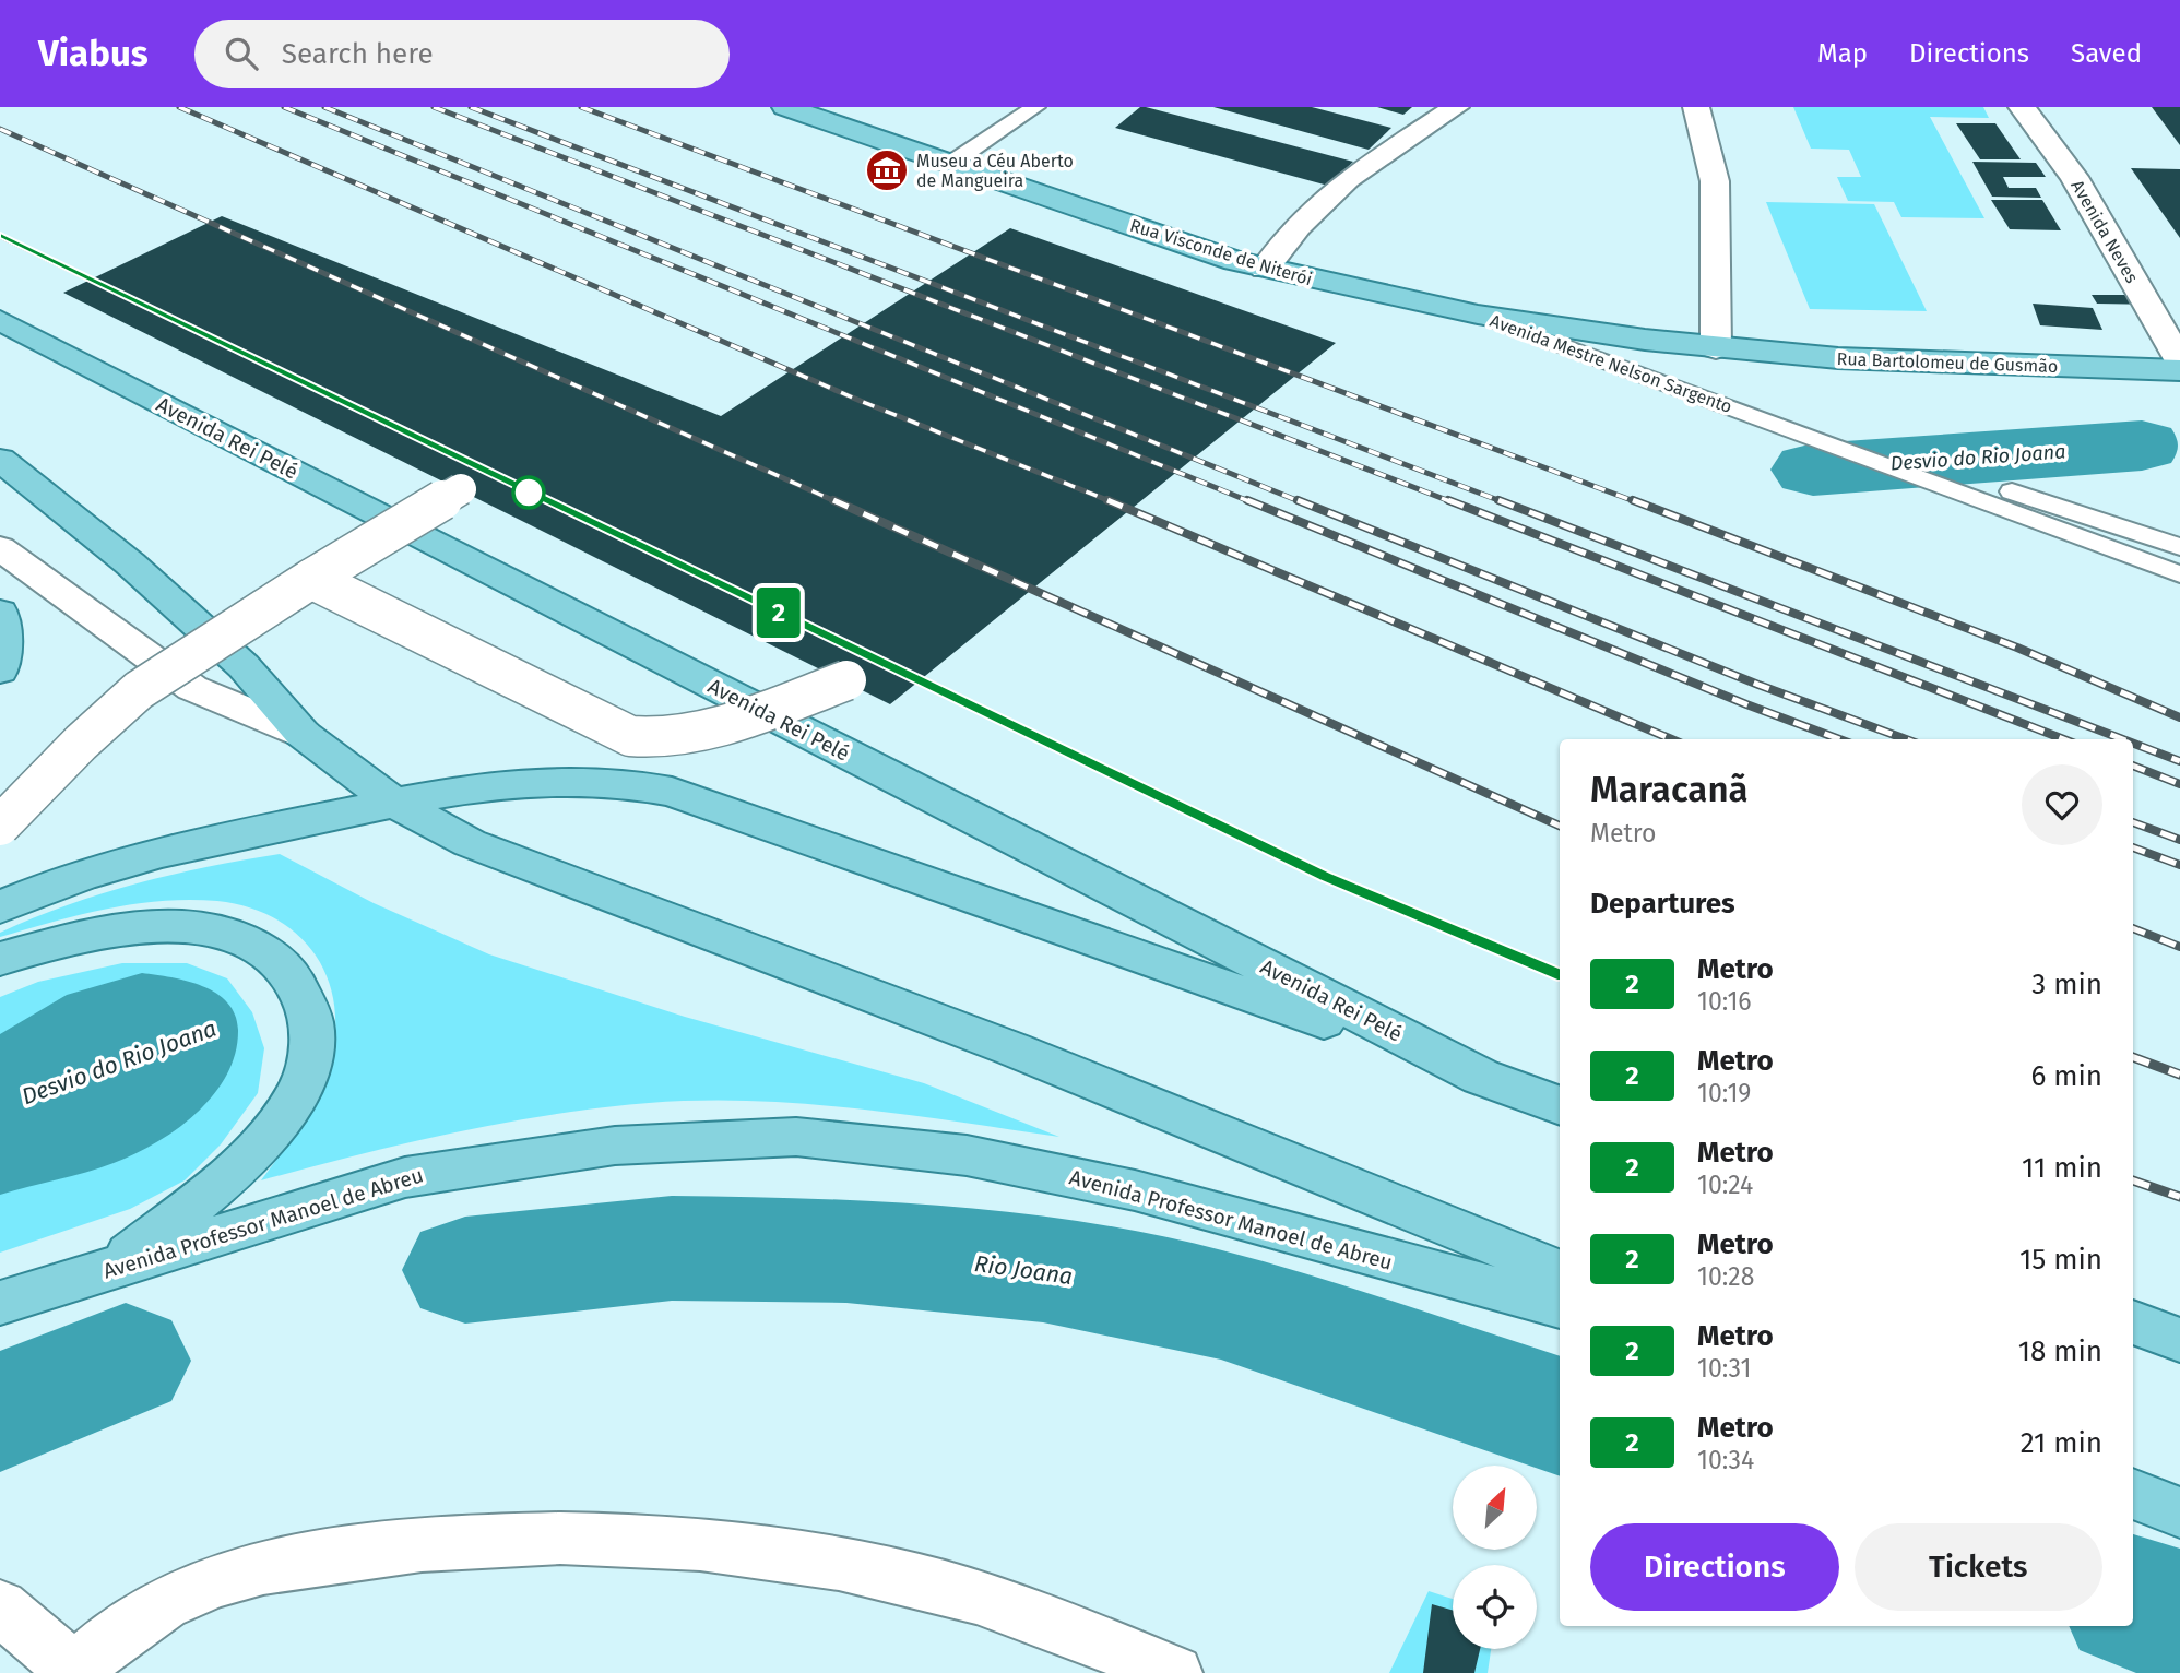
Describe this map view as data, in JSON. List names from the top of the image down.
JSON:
{
  "streets": {
    "main road": [
      "Rua Visconde de Niterói",
      "Rua Bartolomeu de Gusmão",
      "Avenida Rei Pelé",
      "Avenida Professor Manoel de Abreu"
    ],
    "street": ["Avenida Neves"],
    "lane": ["Avenida Mestre Nelson Sargento"]
  },
  "crossings": [
    ["Rua Visconde de Niterói", "Rua Bartolomeu de Gusmão"],
    ["Rua Visconde de Niterói", "Avenida Mestre Nelson Sargento"]
  ],
  "water": ["Desvio do Rio Joana", "Rio Joana"],
  "places": {
    "museum": ["Museu a Céu Aberto de Mangueira"]
  },
  "lines": ["metro line 2"],
  "north": "top right",
  "page": {
    "header": "Viabus",
    "search": "Search here",
    "nav": ["Map", "Directions", "Saved"],
    "on_map": "2",
    "heading": [
      ["Maracanã", "Metro"],
      "Departures"
    ],
    "list": [
      {
        "mark": "2",
        "name": "Metro",
        "note": "10:16",
        "value": "3 min"
      },
      {
        "mark": "2",
        "name": "Metro",
        "note": "10:19",
        "value": "6 min"
      },
      {
        "mark": "2",
        "name": "Metro",
        "note": "10:24",
        "value": "11 min"
      },
      {
        "mark": "2",
        "name": "Metro",
        "note": "10:28",
        "value": "15 min"
      },
      {
        "mark": "2",
        "name": "Metro",
        "note": "10:31",
        "value": "18 min"
      },
      {
        "mark": "2",
        "name": "Metro",
        "note": "10:34",
        "value": "21 min"
      }
    ],
    "buttons": ["Directions", "Tickets"]
  }
}
